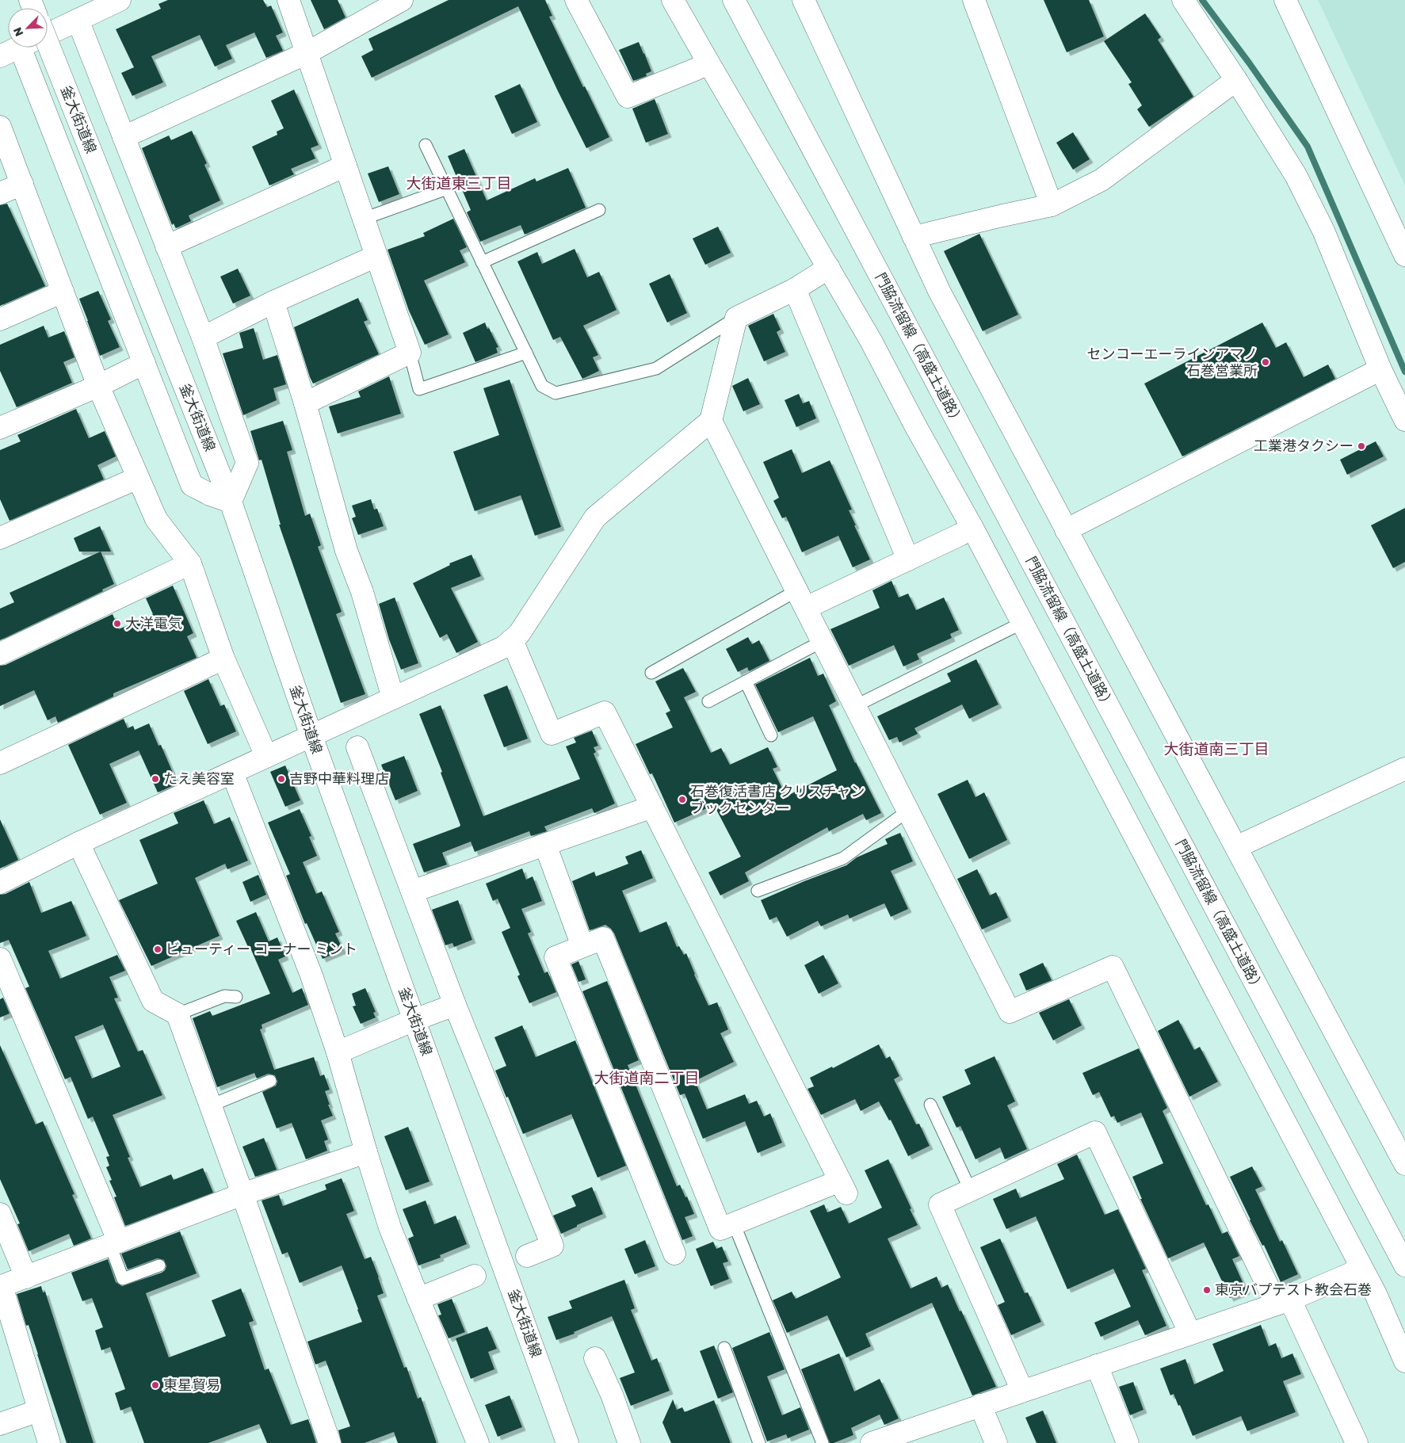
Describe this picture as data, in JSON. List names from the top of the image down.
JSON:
{
  "streets": {
    "street": ["釜大街道線", "門脇流留線（高盛土道路）"]
  },
  "districts": ["大街道東三丁目", "大街道南三丁目", "大街道南二丁目"],
  "places": [
    "センコーエーラインアマノ 石巻営業所",
    "工業港タクシー",
    "大洋電気",
    "たえ美容室",
    "吉野中華料理店",
    "石巻復活書店 クリスチャン ブックセンター",
    "ビューティー コーナー ミント",
    "東京バプテスト教会石巻",
    "東星貿易"
  ],
  "north": "bottom left"
}
